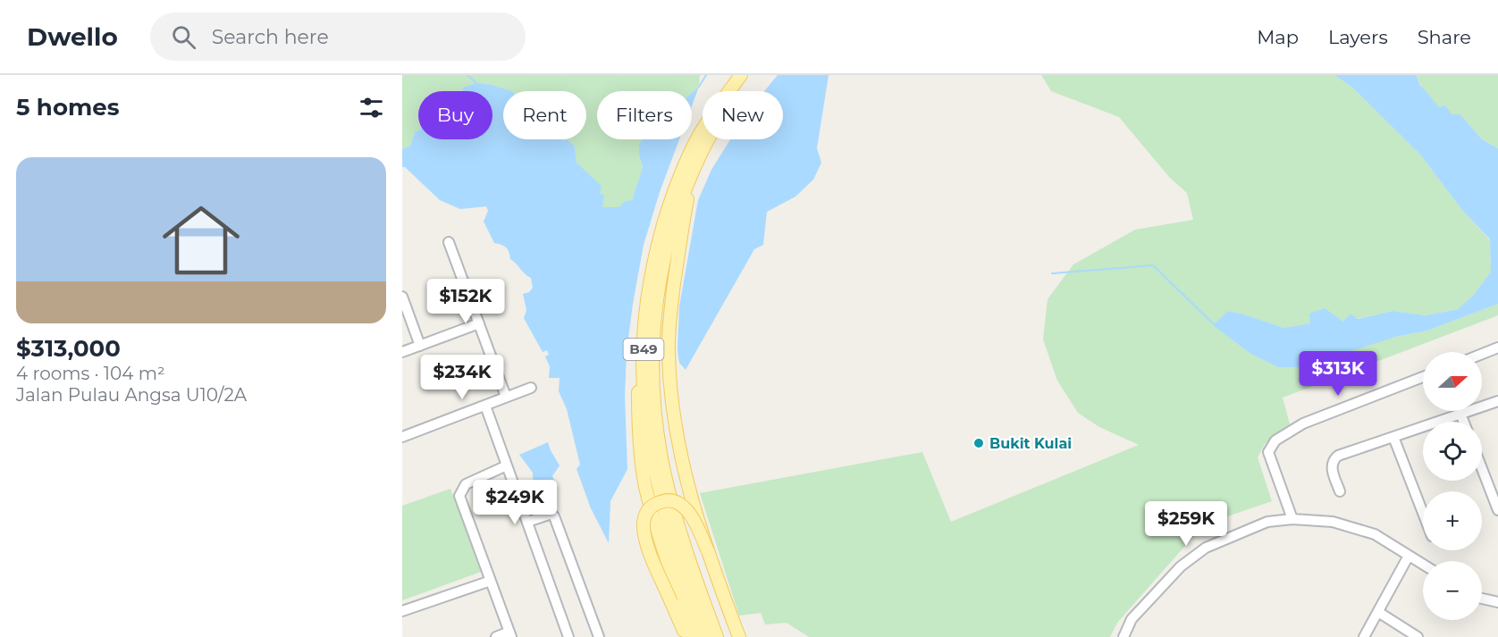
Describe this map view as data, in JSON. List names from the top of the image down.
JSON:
{
  "streets": {
    "main road": ["B49"]
  },
  "places": ["Bukit Kulai"],
  "north": "right",
  "page": {
    "header": "Dwello",
    "search": "Search here",
    "nav": ["Map", "Layers", "Share"],
    "heading": "5 homes",
    "chip": [
      "Buy",
      "Rent",
      "Filters",
      "New"
    ],
    "list": [
      {
        "name": "$313,000",
        "note": "4 rooms · 104 m² · Jalan Pulau Angsa U10/2A"
      }
    ],
    "price": [
      "$152K",
      "$313K",
      "$234K",
      "$249K",
      "$259K"
    ],
    "map_buttons": ["+", "−"]
  }
}
